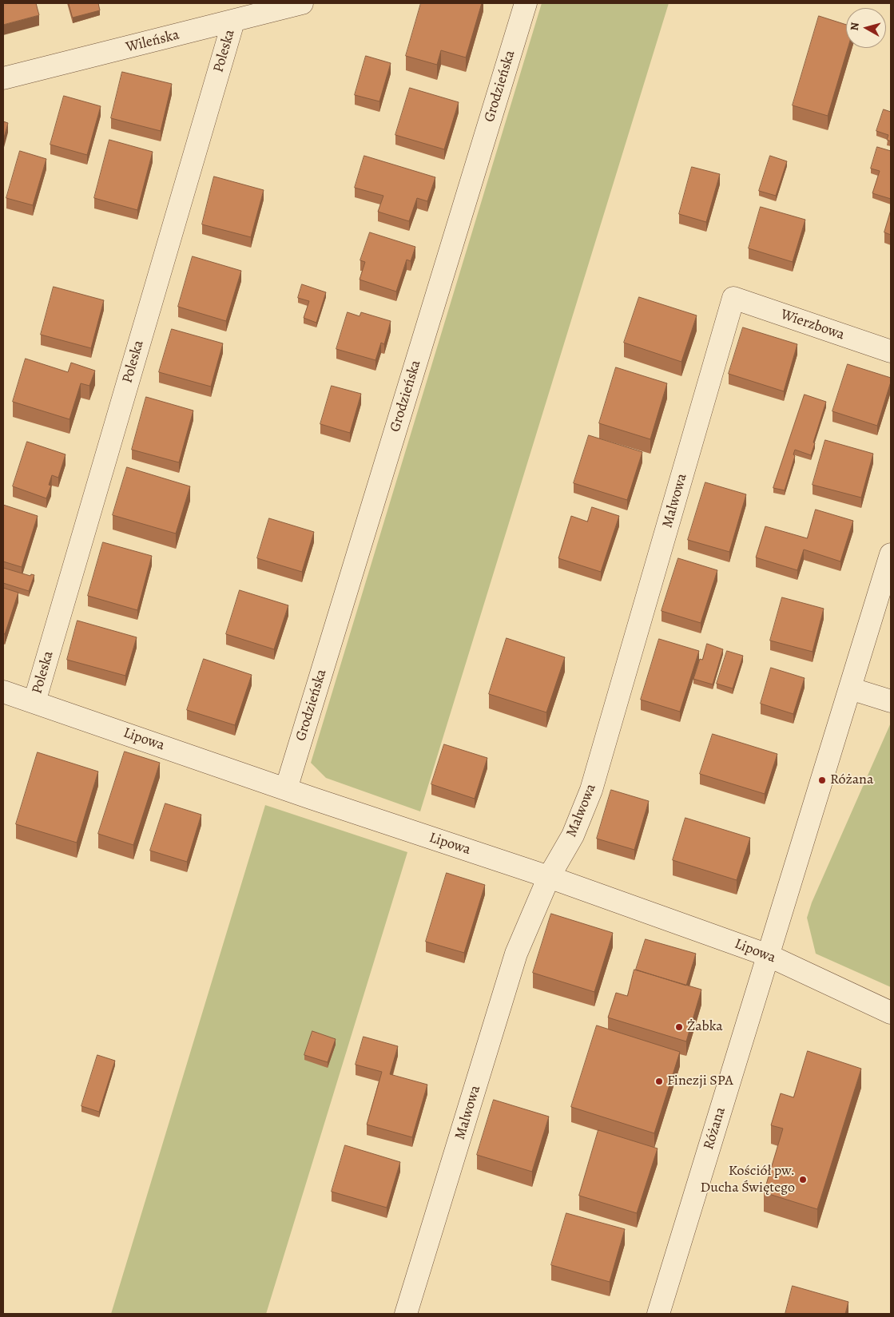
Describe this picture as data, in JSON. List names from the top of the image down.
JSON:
{
  "streets": {
    "street": [
      "Wileńska",
      "Poleska",
      "Grodzieńska",
      "Wierzbowa",
      "Malwowa",
      "Lipowa",
      "Różana"
    ]
  },
  "crossings": [
    ["Wileńska", "Poleska"],
    ["Poleska", "Lipowa"],
    ["Grodzieńska", "Lipowa"],
    ["Wierzbowa", "Malwowa"],
    ["Malwowa", "Lipowa"],
    ["Lipowa", "Różana"]
  ],
  "places": [
    "Różana",
    "Żabka",
    "Finezji SPA",
    "Kościół pw. Ducha Świętego"
  ],
  "north": "left"
}
